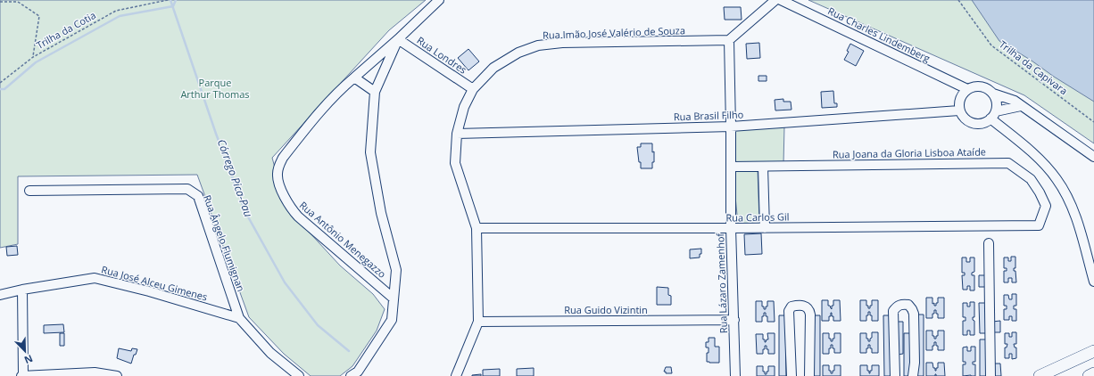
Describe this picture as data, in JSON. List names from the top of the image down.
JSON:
{
  "streets": {
    "street": [
      "Rua Imão José Valério de Souza",
      "Rua Charles Lindemberg",
      "Rua Londres",
      "Rua Brasil Filho",
      "Rua Joana da Gloria Lisboa Ataíde",
      "Rua Carlos Gil",
      "Rua Antônio Menegazzo",
      "Rua Ângelo Flumignan",
      "Rua José Alceu Gimenes",
      "Rua Lázaro Zamenhof",
      "Rua Guido Vizintin"
    ],
    "path": ["Trilha da Cotia", "Trilha da Capivara"]
  },
  "crossings": [
    ["Rua Imão José Valério de Souza", "Rua Londres"],
    ["Rua Imão José Valério de Souza", "Rua Brasil Filho"],
    ["Rua Imão José Valério de Souza", "Rua Carlos Gil"],
    ["Rua Imão José Valério de Souza", "Rua Lázaro Zamenhof"],
    ["Rua Imão José Valério de Souza", "Rua Guido Vizintin"],
    ["Rua Charles Lindemberg", "Rua Brasil Filho"],
    ["Rua Londres", "Rua Antônio Menegazzo"],
    ["Rua Brasil Filho", "Rua Lázaro Zamenhof"],
    ["Rua Joana da Gloria Lisboa Ataíde", "Rua Carlos Gil"],
    ["Rua Joana da Gloria Lisboa Ataíde", "Rua Lázaro Zamenhof"],
    ["Rua Carlos Gil", "Rua Lázaro Zamenhof"],
    ["Rua Ângelo Flumignan", "Rua José Alceu Gimenes"],
    ["Rua Lázaro Zamenhof", "Rua Guido Vizintin"]
  ],
  "water": ["Córrego Pica-Pau"],
  "parks": ["Parque Arthur Thomas"],
  "north": "bottom right"
}
